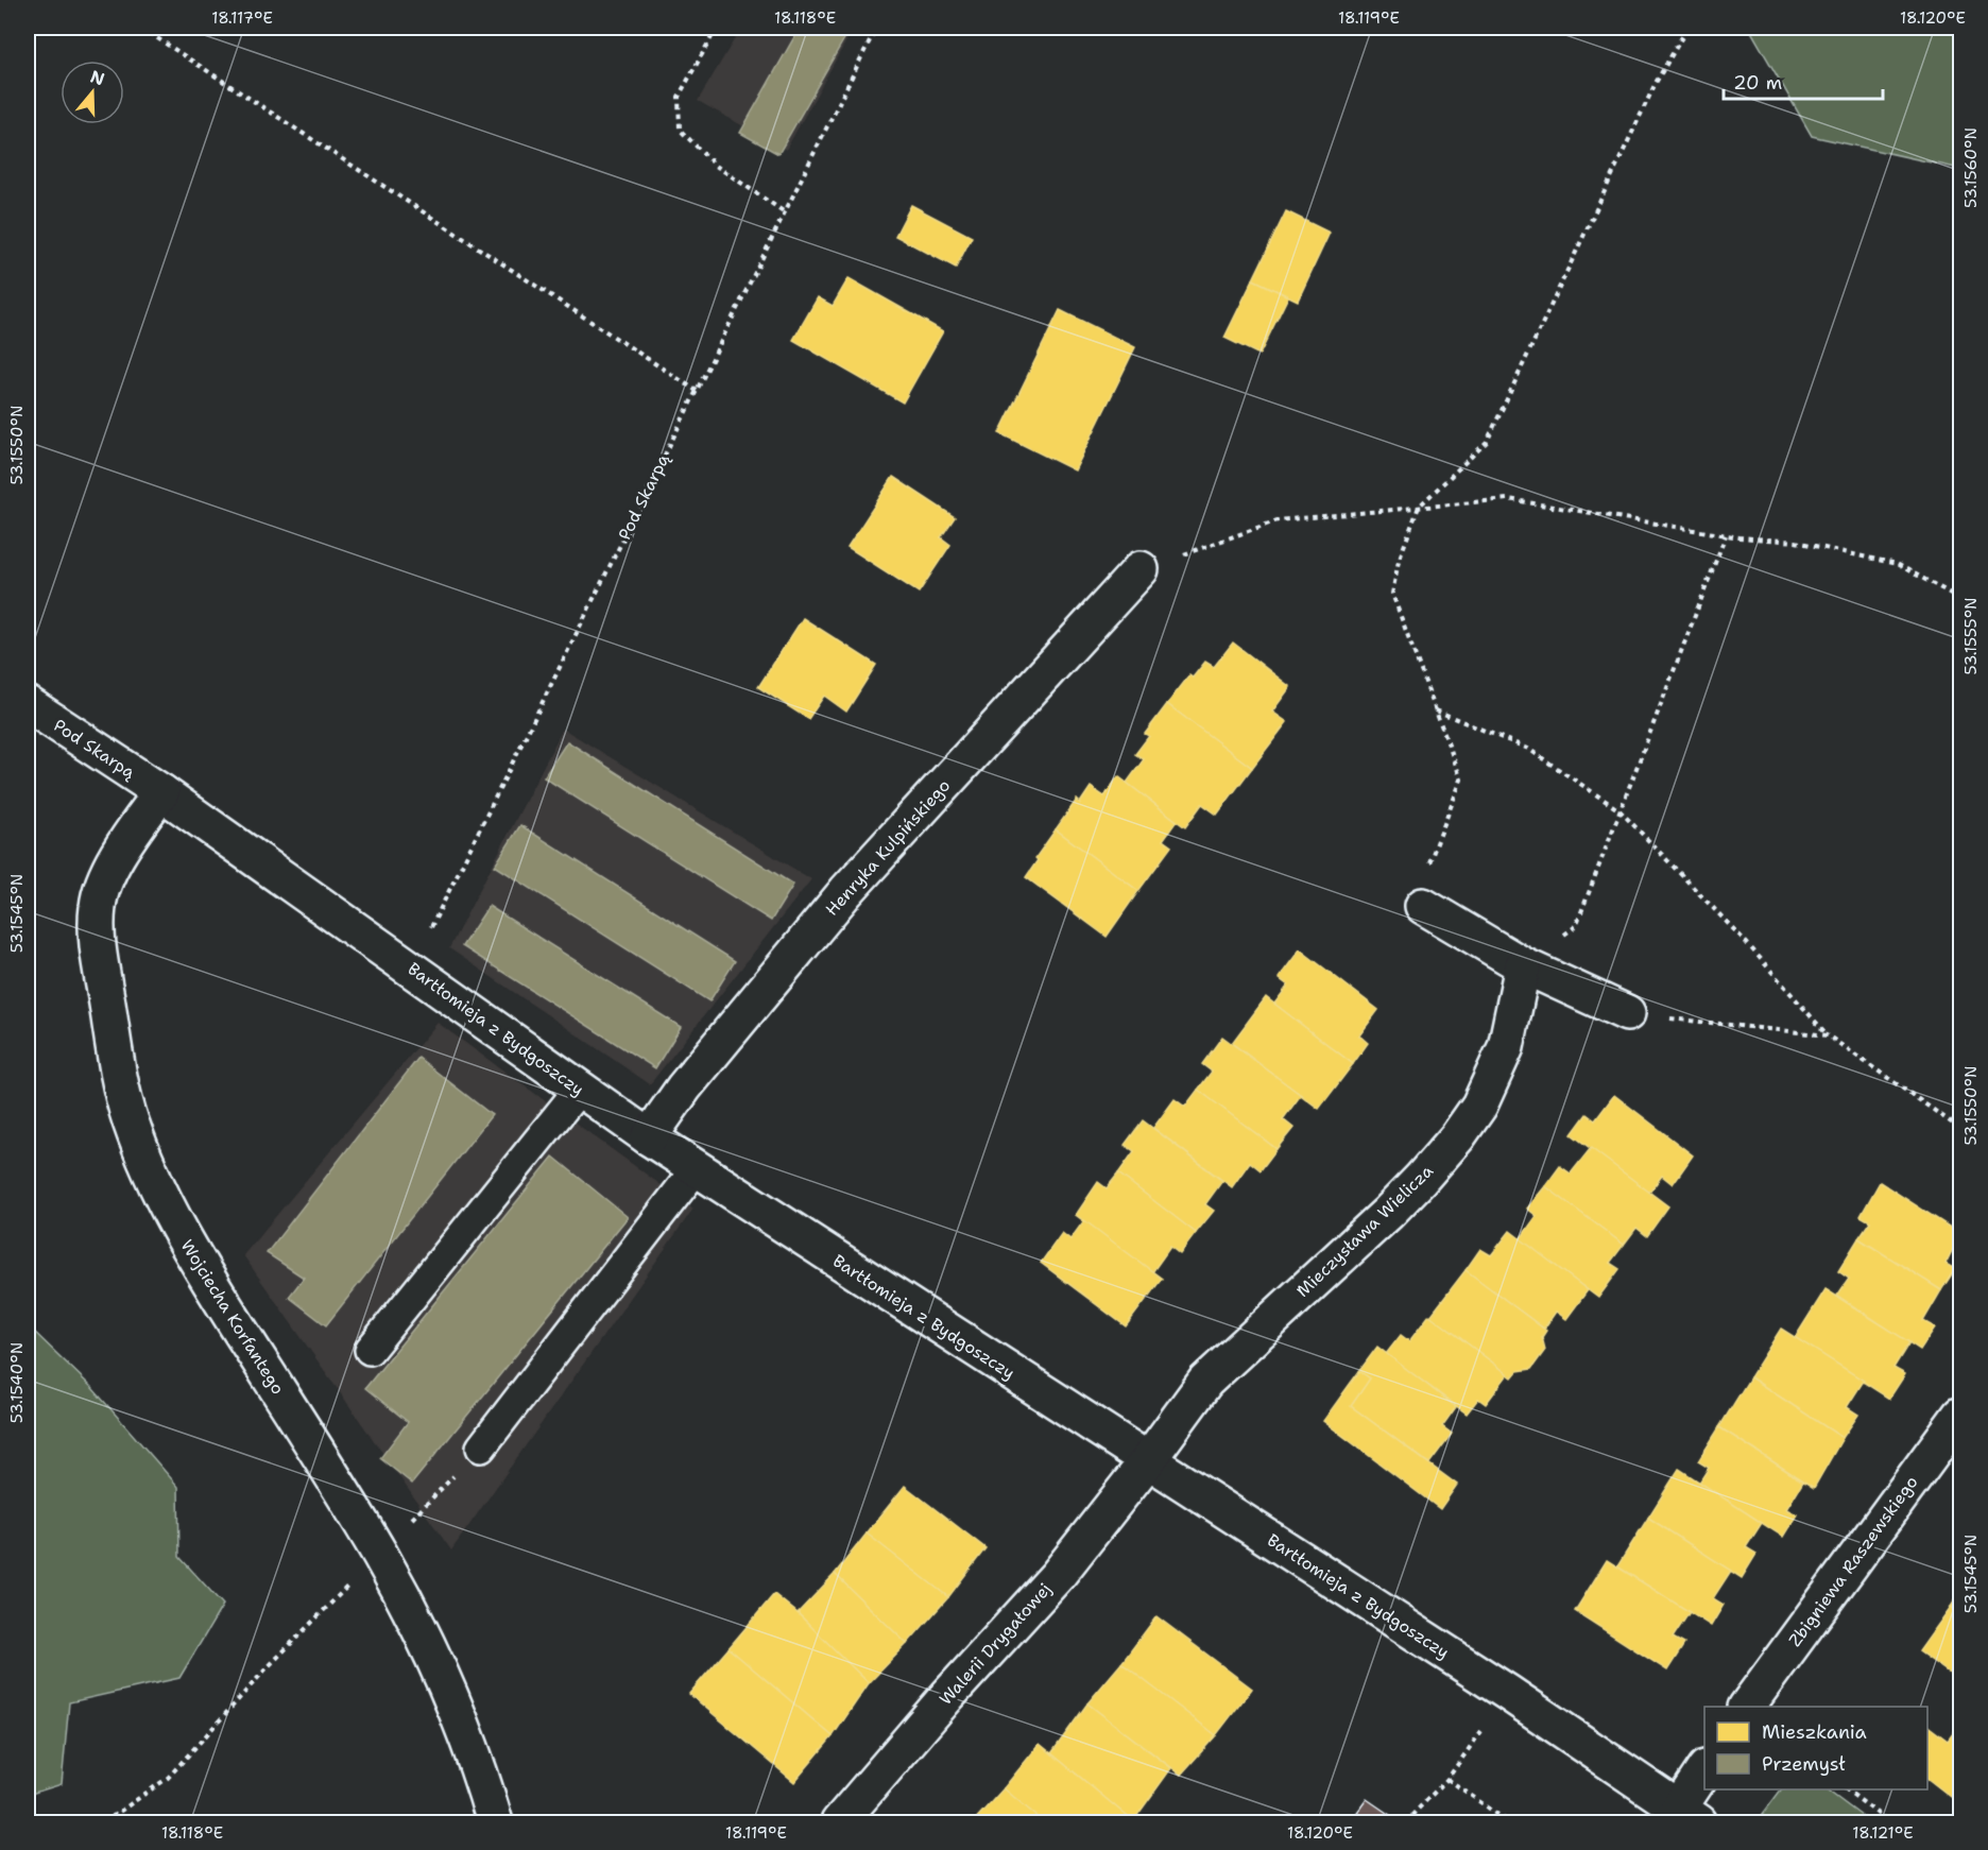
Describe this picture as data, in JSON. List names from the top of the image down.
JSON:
{
  "streets": {
    "street": [
      "Pod Skarpą",
      "Henryka Kulpińskiego",
      "Bartłomieja z Bydgoszczy",
      "Mieczysława Wielicza",
      "Wojciecha Korfantego",
      "Zbigniewa Raszewskiego",
      "Walerii Drygałowej"
    ]
  },
  "crossings": [
    ["Pod Skarpą", "Bartłomieja z Bydgoszczy"],
    ["Pod Skarpą", "Wojciecha Korfantego"],
    ["Henryka Kulpińskiego", "Bartłomieja z Bydgoszczy"],
    ["Bartłomieja z Bydgoszczy", "Mieczysława Wielicza"],
    ["Bartłomieja z Bydgoszczy", "Wojciecha Korfantego"],
    ["Bartłomieja z Bydgoszczy", "Walerii Drygałowej"],
    ["Mieczysława Wielicza", "Walerii Drygałowej"]
  ],
  "legend": ["Mieszkania", "Przemysł"],
  "scale_bar": "20 m",
  "north": "top",
  "coordinates": [
    "18.117°E",
    "18.118°E",
    "18.119°E",
    "18.120°E",
    "53.1560°N",
    "53.1550°N",
    "53.1555°N",
    "53.1545°N",
    "53.1540°N",
    "18.121°E"
  ]
}
